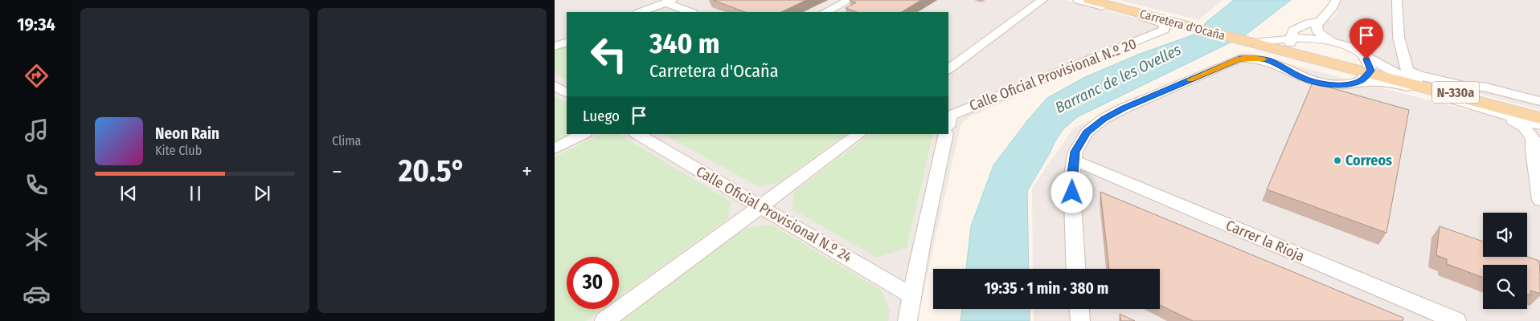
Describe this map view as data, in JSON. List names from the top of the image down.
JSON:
{
  "streets": {
    "main road": ["Carretera d'Ocaña", "N-330a"],
    "street": ["Calle Oficial Provisional N.º 20", "Calle Oficial Provisional N.º 24", "Carrer la Rioja"]
  },
  "crossings": [
    ["Carretera d'Ocaña", "Calle Oficial Provisional N.º 20"],
    ["Carretera d'Ocaña", "Carrer la Rioja"]
  ],
  "water": ["Barranc de les Ovelles"],
  "places": ["Correos"],
  "page": {
    "tabs": "19:34",
    "tile": "Clima",
    "turn": ["340 m", "Carretera d'Ocaña"],
    "then": "Luego",
    "song": ["Neon Rain", "Kite Club"],
    "heat": ["−", "20.5°", "+"],
    "limit": "30",
    "trip": "19:35 · 1 min · 380 m"
  }
}
